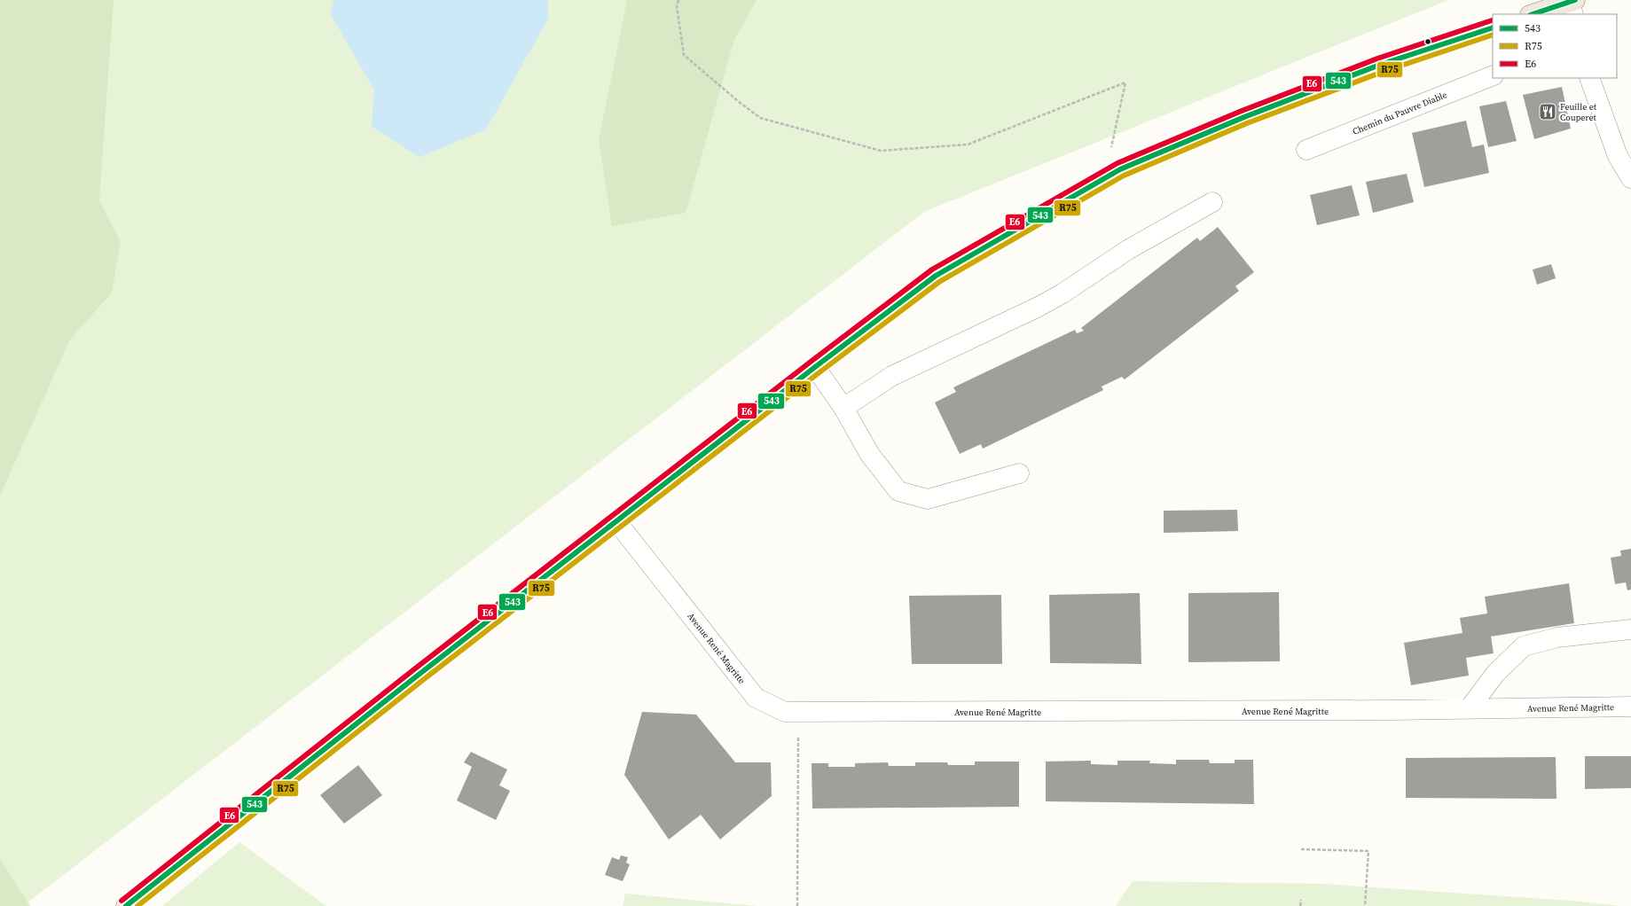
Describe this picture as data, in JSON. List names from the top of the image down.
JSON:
{
  "streets": {
    "street": ["Chemin du Pauvre Diable", "Avenue René Magritte"]
  },
  "places": {
    "restaurant": ["Feuille et Couperet"]
  },
  "lines": ["transit line 543", "transit line E6", "transit line R75"],
  "legend": ["543", "R75", "E6"]
}
